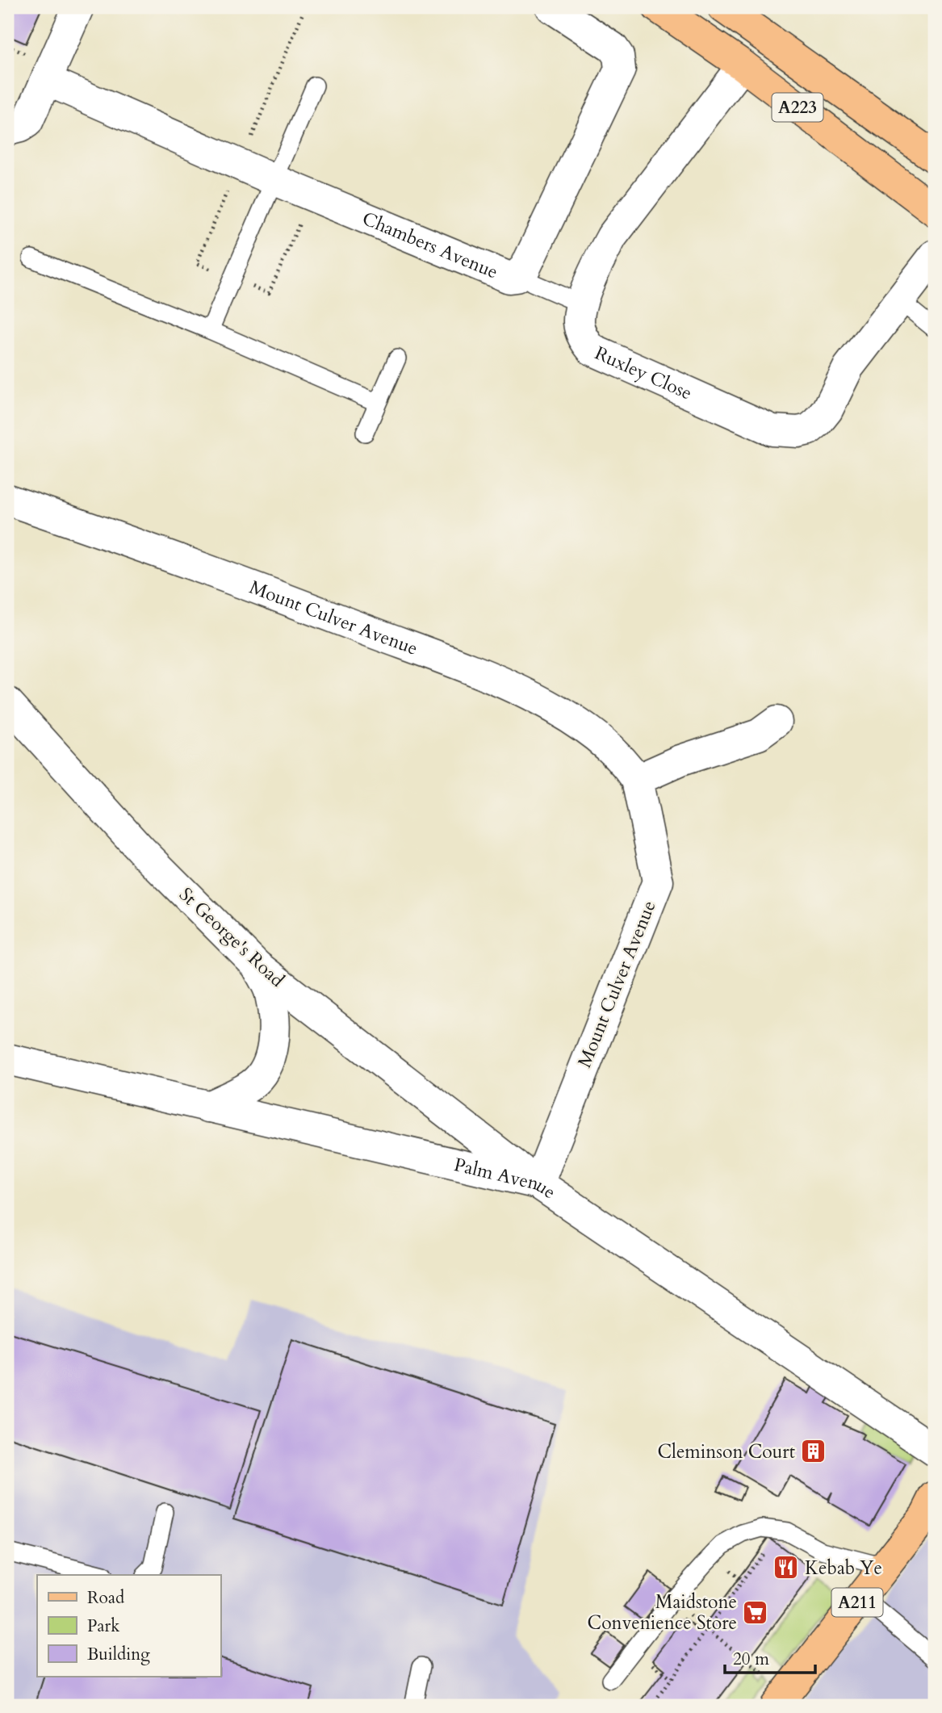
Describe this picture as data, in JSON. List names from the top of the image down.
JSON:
{
  "streets": {
    "main road": ["A223", "A211"],
    "street": [
      "Chambers Avenue",
      "Ruxley Close",
      "Mount Culver Avenue",
      "St George's Road",
      "Palm Avenue"
    ]
  },
  "crossings": [
    ["A223", "Ruxley Close"],
    ["Mount Culver Avenue", "St George's Road"],
    ["Mount Culver Avenue", "Palm Avenue"],
    ["St George's Road", "Palm Avenue"]
  ],
  "places": {
    "building": ["Cleminson Court"],
    "restaurant": ["Kebab Ye"],
    "supermarket": ["Maidstone Convenience Store"]
  },
  "legend": ["Road", "Park", "Building"],
  "scale_bar": "20 m"
}
